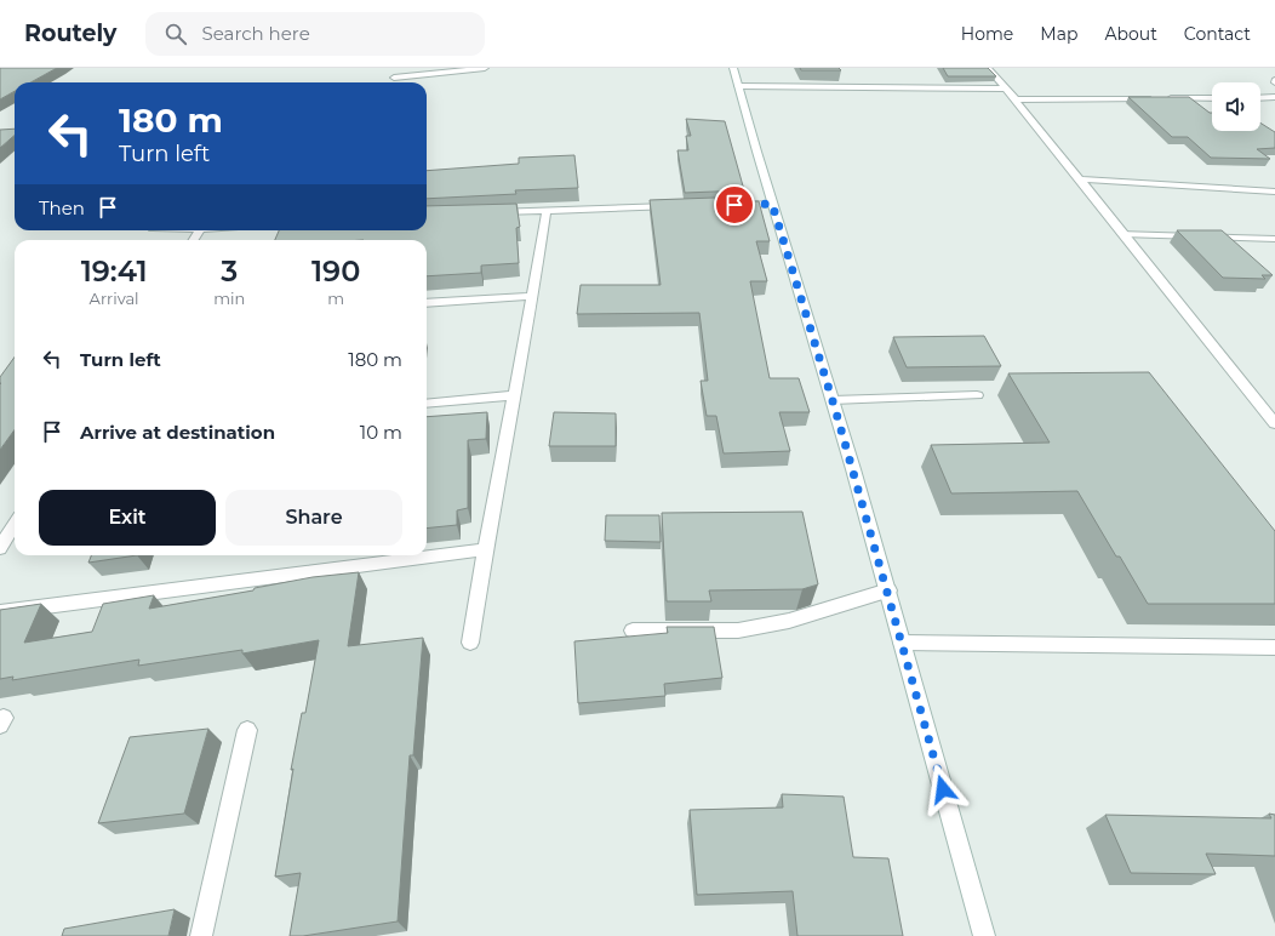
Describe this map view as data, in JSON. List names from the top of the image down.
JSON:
{
  "page": {
    "header": "Routely",
    "search": "Search here",
    "nav": [
      "Home",
      "Map",
      "About",
      "Contact"
    ],
    "turn": ["180 m", "Turn left"],
    "then": "Then",
    "eta": [
      "19:41",
      "Arrival",
      "3",
      "min",
      "190",
      "m"
    ],
    "list": [
      {
        "name": "Turn left",
        "value": "180 m"
      },
      {
        "name": "Arrive at destination",
        "value": "10 m"
      }
    ],
    "buttons": ["Exit", "Share"]
  }
}
